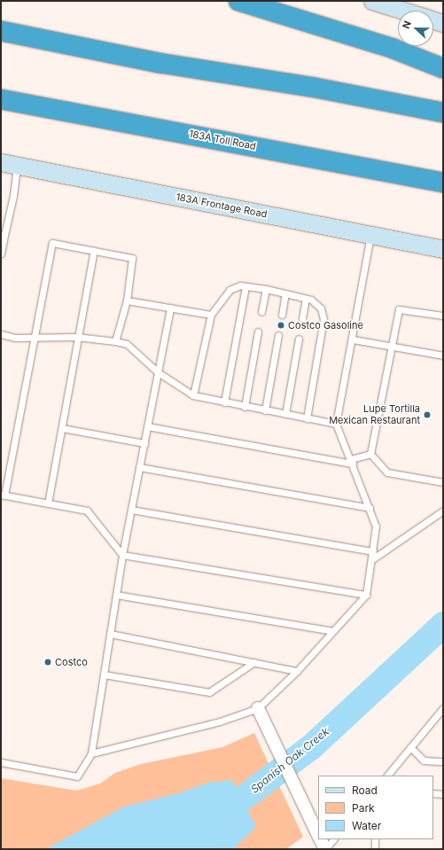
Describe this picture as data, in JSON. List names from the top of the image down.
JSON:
{
  "streets": {
    "highway": ["183A Toll Road"],
    "main road": ["183A Frontage Road"]
  },
  "water": ["Spanish Oak Creek"],
  "places": ["Costco Gasoline", "Lupe Tortilla Mexican Restaurant", "Costco"],
  "legend": ["Road", "Park", "Water"],
  "north": "left"
}
